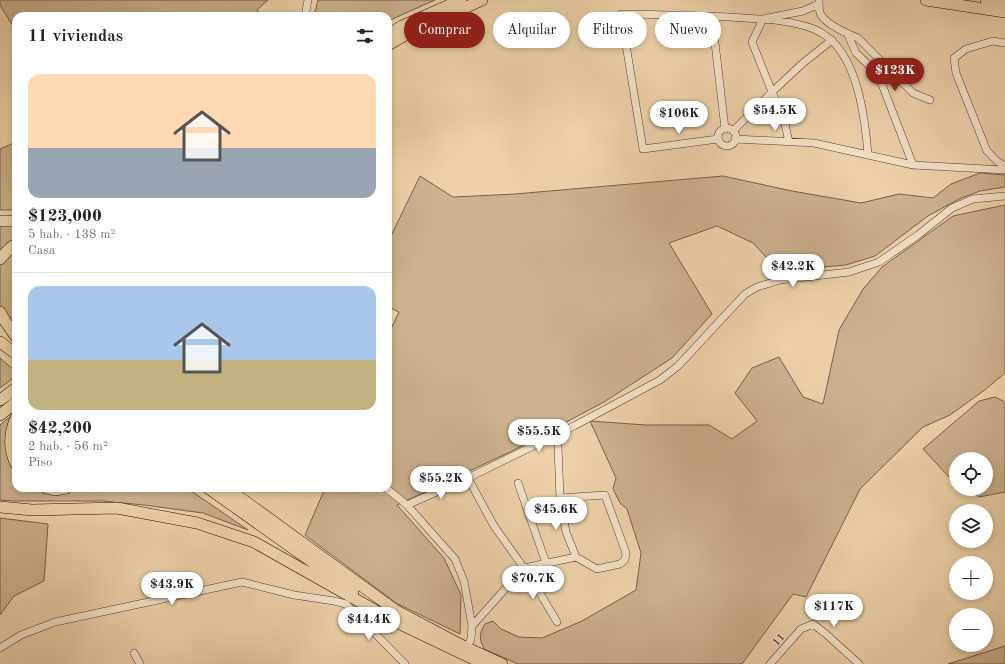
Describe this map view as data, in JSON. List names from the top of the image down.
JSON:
{
  "streets": {
    "street": ["11"]
  },
  "page": {
    "chip": [
      "Comprar",
      "Alquilar",
      "Filtros",
      "Nuevo"
    ],
    "heading": "11 viviendas",
    "price": [
      "$123K",
      "$54.5K",
      "$106K",
      "$42.2K",
      "$55.5K",
      "$55.2K",
      "$45.6K",
      "$70.7K",
      "$43.9K",
      "$117K",
      "$44.4K"
    ],
    "list": [
      {
        "name": "$123,000",
        "note": "5 hab. · 138 m² · Casa"
      },
      {
        "name": "$42,200",
        "note": "2 hab. · 56 m² · Piso"
      }
    ],
    "map_buttons": ["+", "−"]
  }
}
